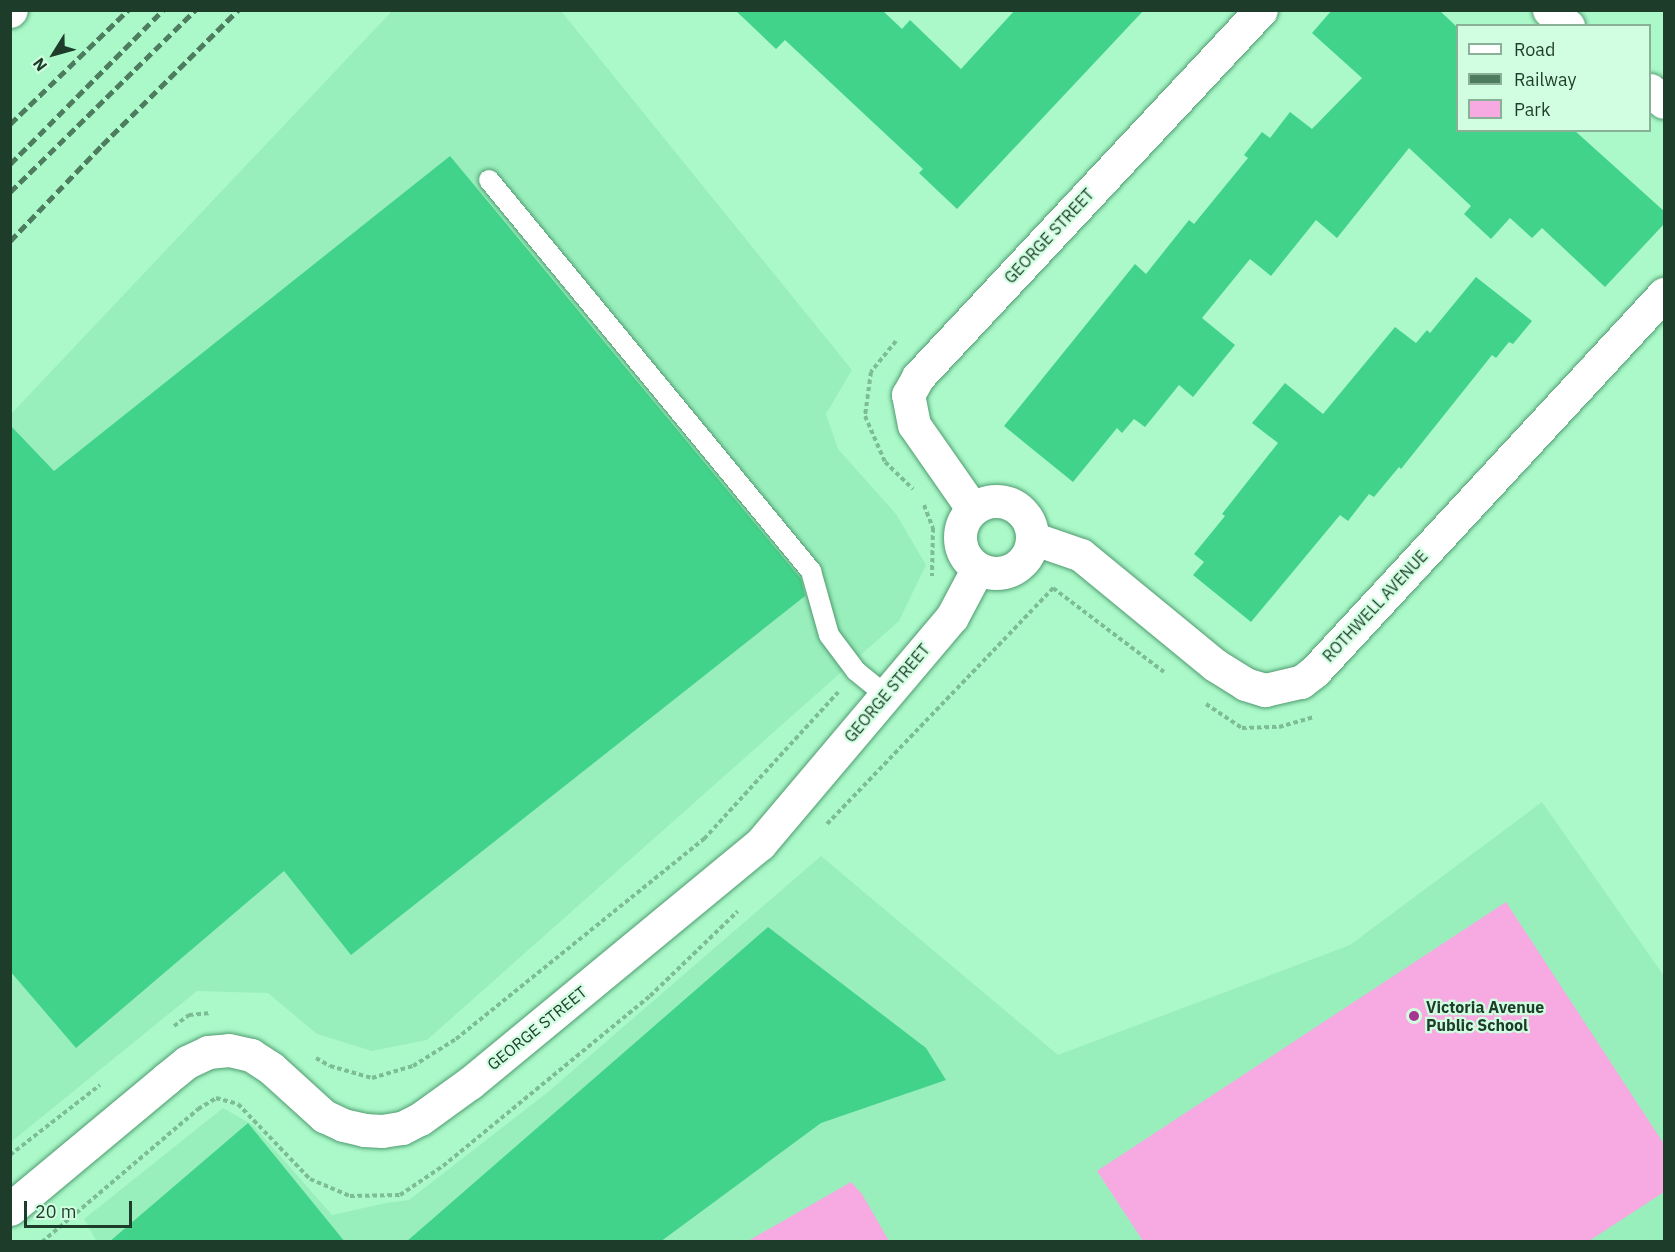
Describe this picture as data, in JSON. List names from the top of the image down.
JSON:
{
  "streets": {
    "street": ["GEORGE STREET", "ROTHWELL AVENUE"]
  },
  "crossings": [
    ["GEORGE STREET", "ROTHWELL AVENUE"]
  ],
  "places": ["Victoria Avenue Public School"],
  "legend": ["Road", "Railway", "Park"],
  "scale_bar": "20 m",
  "north": "bottom left"
}
